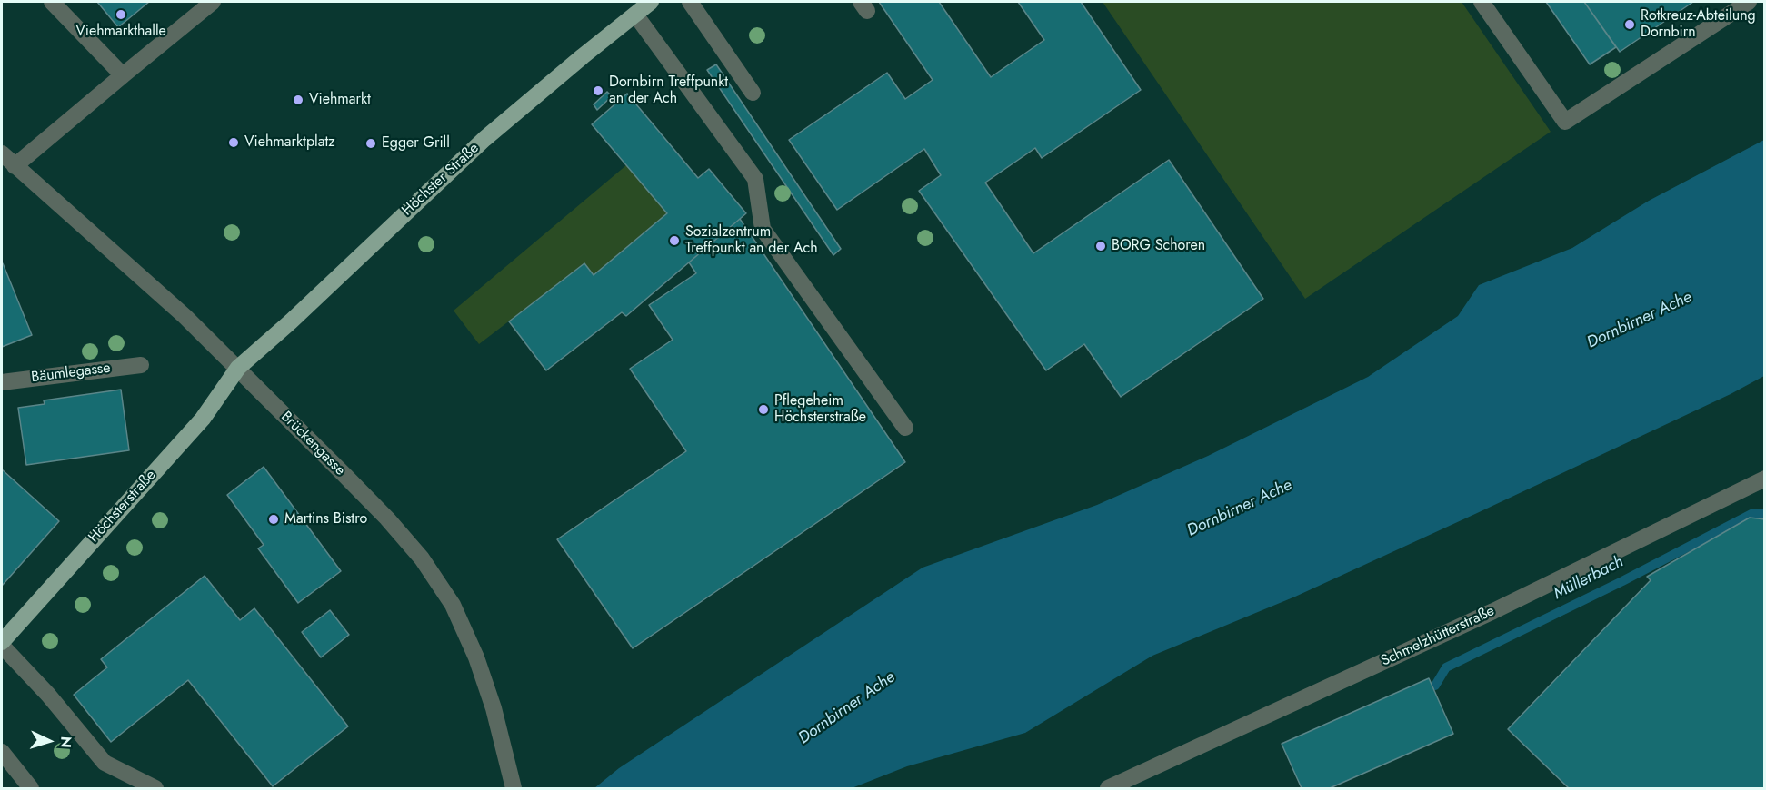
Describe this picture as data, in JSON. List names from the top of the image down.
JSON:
{
  "streets": {
    "main road": ["Höchster Straße", "Höchsterstraße"],
    "street": ["Bäumlegasse", "Brückengasse", "Schmelzhütterstraße"]
  },
  "crossings": [
    ["Höchster Straße", "Brückengasse"],
    ["Höchster Straße", "Höchsterstraße"],
    ["Brückengasse", "Höchsterstraße"]
  ],
  "water": ["Dornbirner Ache", "Müllerbach"],
  "places": [
    "Viehmarkthalle",
    "Rotkreuz-Abteilung Dornbirn",
    "Dornbirn Treffpunkt an der Ach",
    "Viehmarkt",
    "Viehmarktplatz",
    "Egger Grill",
    "Sozialzentrum Treffpunkt an der Ach",
    "BORG Schoren",
    "Pflegeheim Höchsterstraße",
    "Martins Bistro"
  ],
  "north": "right"
}
